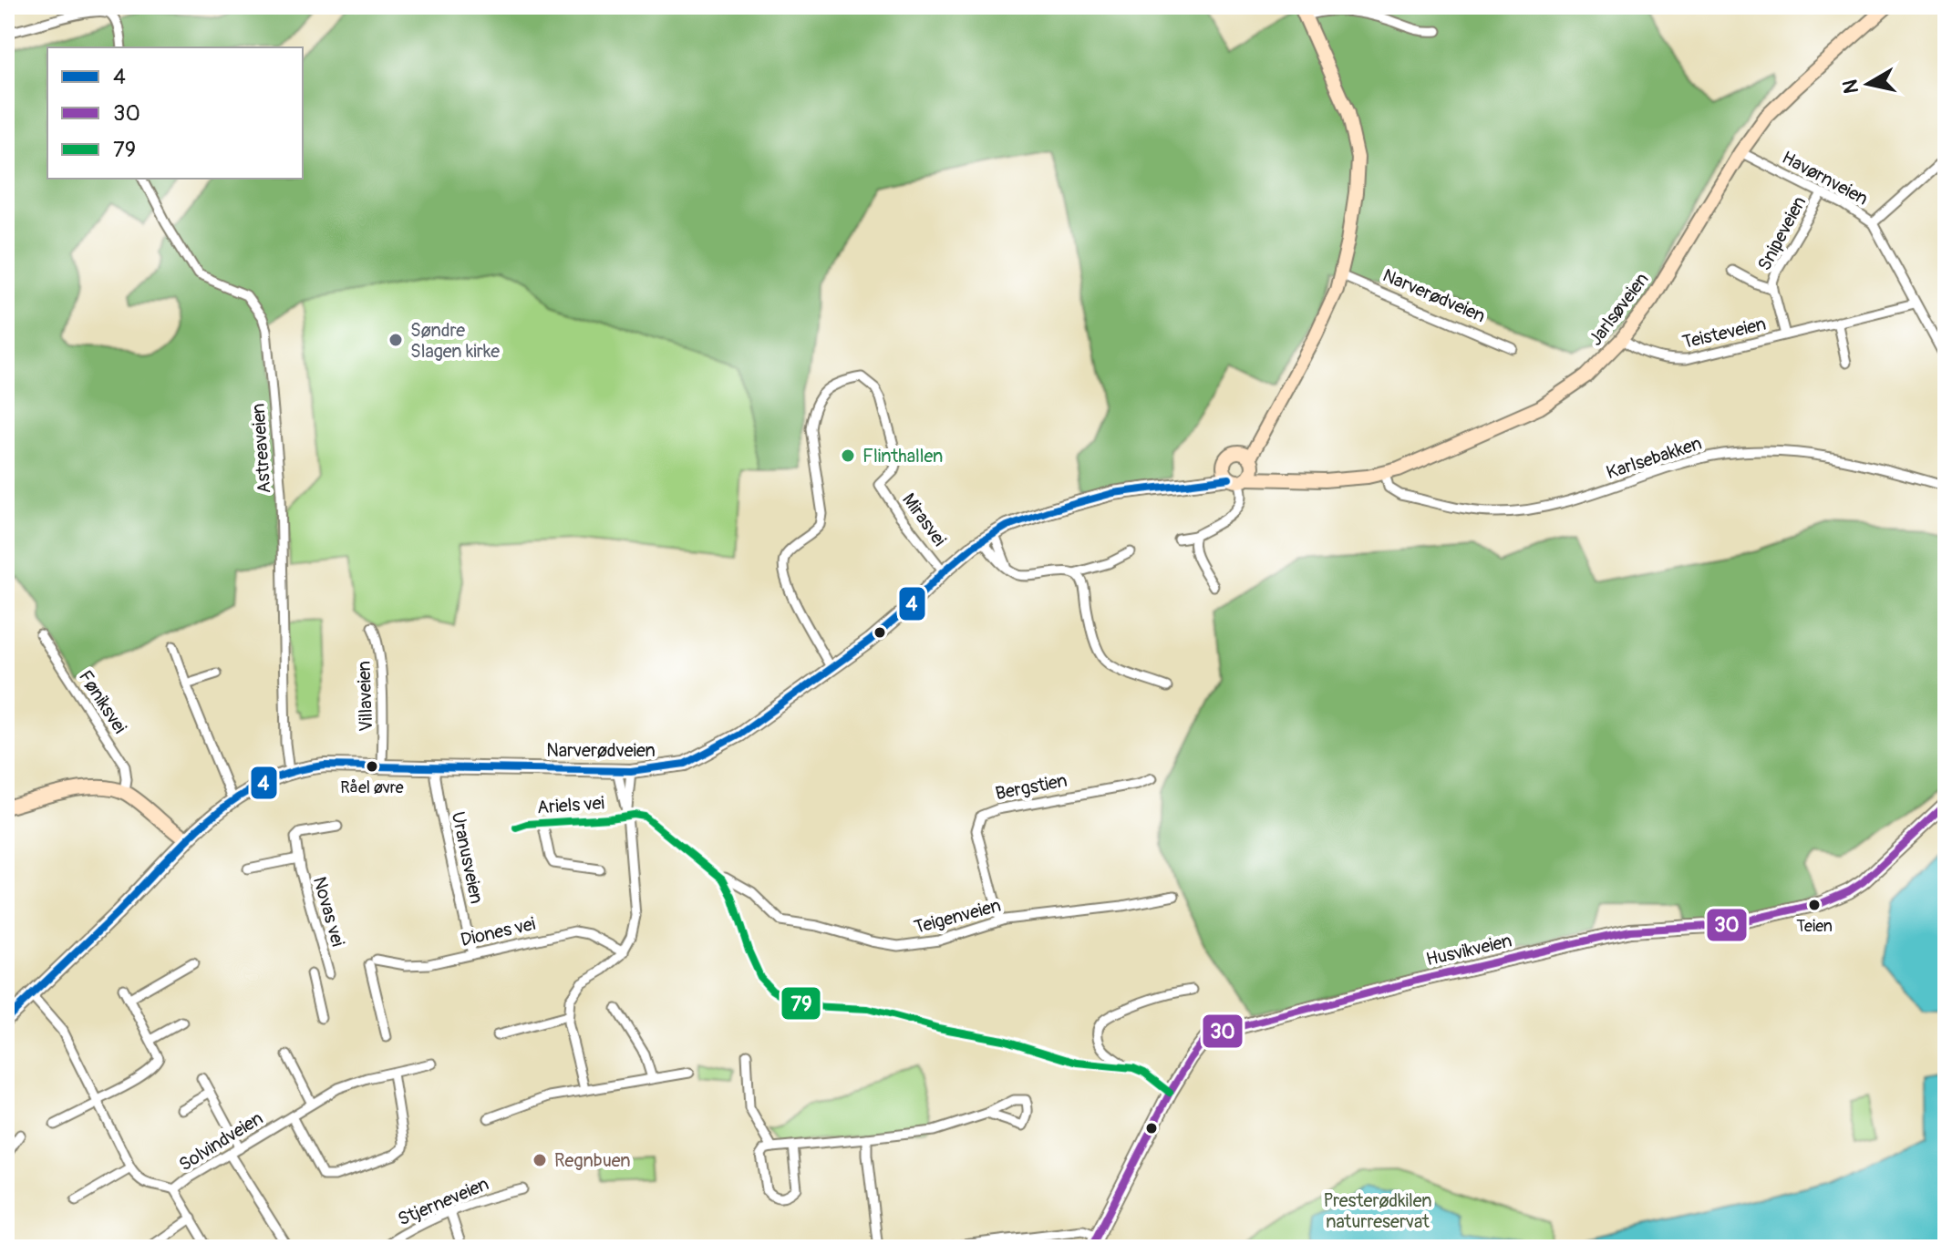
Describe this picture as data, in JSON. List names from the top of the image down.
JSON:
{
  "streets": {
    "main road": ["Narverødveien", "Jarlsøveien", "Husvikveien"],
    "street": [
      "Havørnveien",
      "Snipeveien",
      "Teisteveien",
      "Astreaveien",
      "Karlsebakken",
      "Mirasvei",
      "Villaveien",
      "Føniksvei",
      "Bergstien",
      "Ariels vei",
      "Uranusveien",
      "Novas vei",
      "Teigenveien",
      "Diones vei",
      "Solvindveien",
      "Stjerneveien"
    ]
  },
  "crossings": [
    ["Havørnveien", "Snipeveien"],
    ["Havørnveien", "Jarlsøveien"],
    ["Havørnveien", "Teisteveien"],
    ["Snipeveien", "Teisteveien"],
    ["Narverødveien", "Jarlsøveien"],
    ["Narverødveien", "Astreaveien"],
    ["Narverødveien", "Mirasvei"],
    ["Narverødveien", "Villaveien"],
    ["Narverødveien", "Uranusveien"],
    ["Jarlsøveien", "Teisteveien"],
    ["Jarlsøveien", "Karlsebakken"],
    ["Bergstien", "Teigenveien"],
    ["Uranusveien", "Diones vei"]
  ],
  "parks": ["Presterødkilen naturreservat"],
  "places": [
    "Søndre Slagen kirke",
    "Flinthallen",
    "Råel øvre",
    "Teien",
    "Regnbuen"
  ],
  "lines": ["transit line 4", "transit line 30", "transit line 79"],
  "legend": ["4", "30", "79"],
  "north": "left"
}
